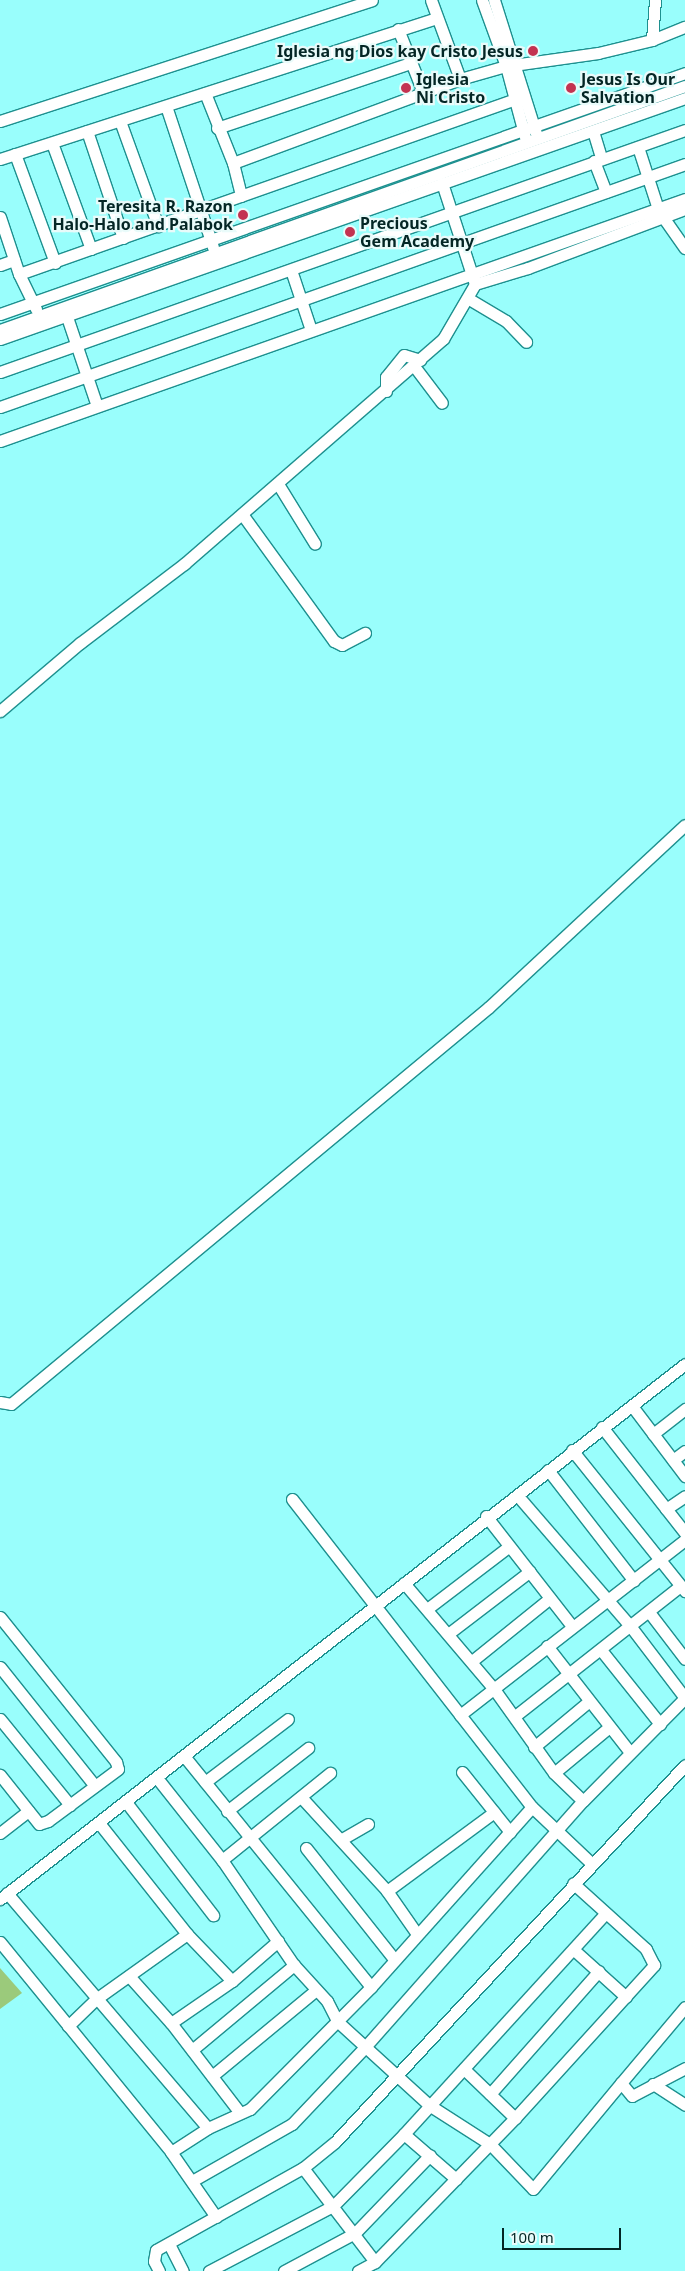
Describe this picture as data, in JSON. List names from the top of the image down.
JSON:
{
  "places": [
    "Iglesia ng Dios kay Cristo Jesus",
    "Iglesia Ni Cristo",
    "Jesus Is Our Salvation",
    "Teresita R. Razon Halo-Halo and Palabok",
    "Precious Gem Academy"
  ],
  "scale_bar": "100 m"
}
